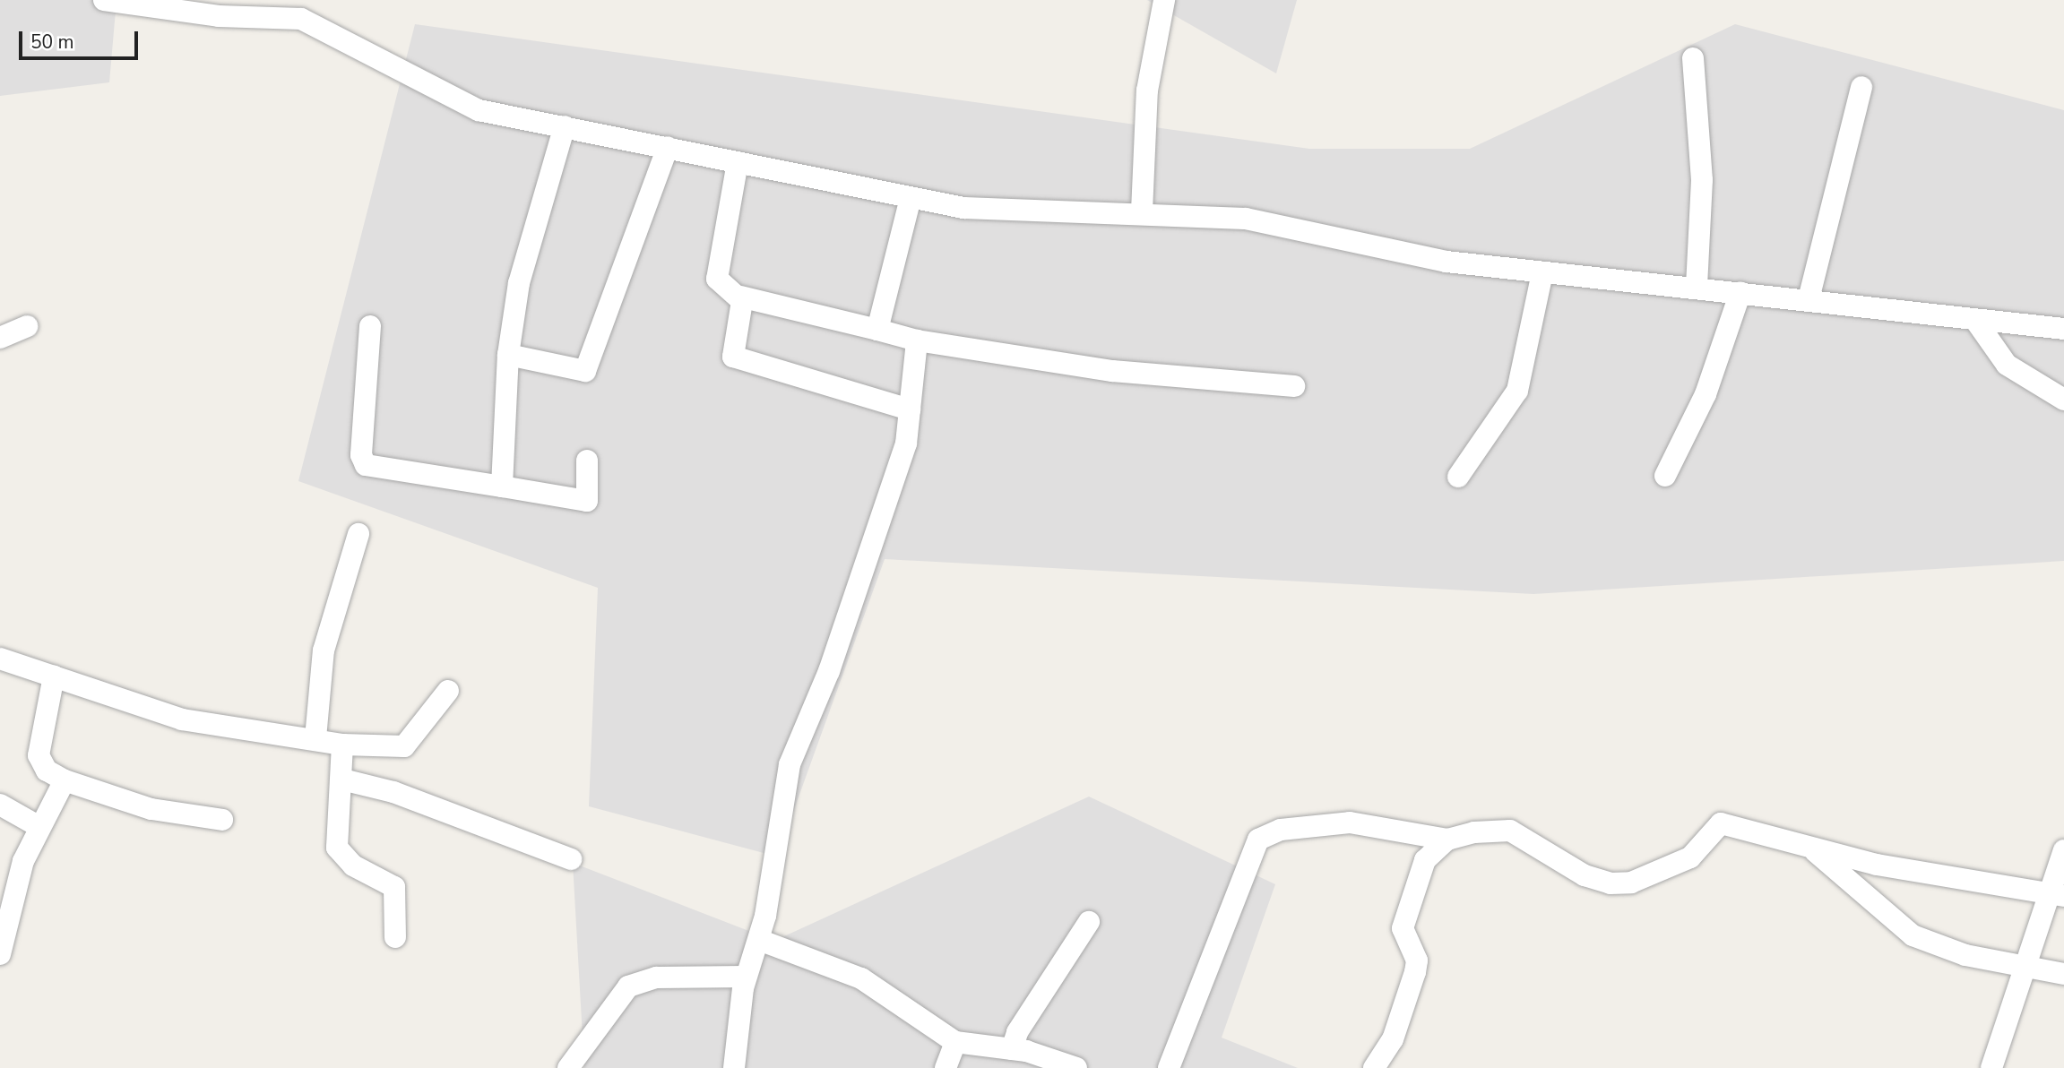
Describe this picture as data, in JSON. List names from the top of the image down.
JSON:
{
  "scale_bar": "50 m"
}
